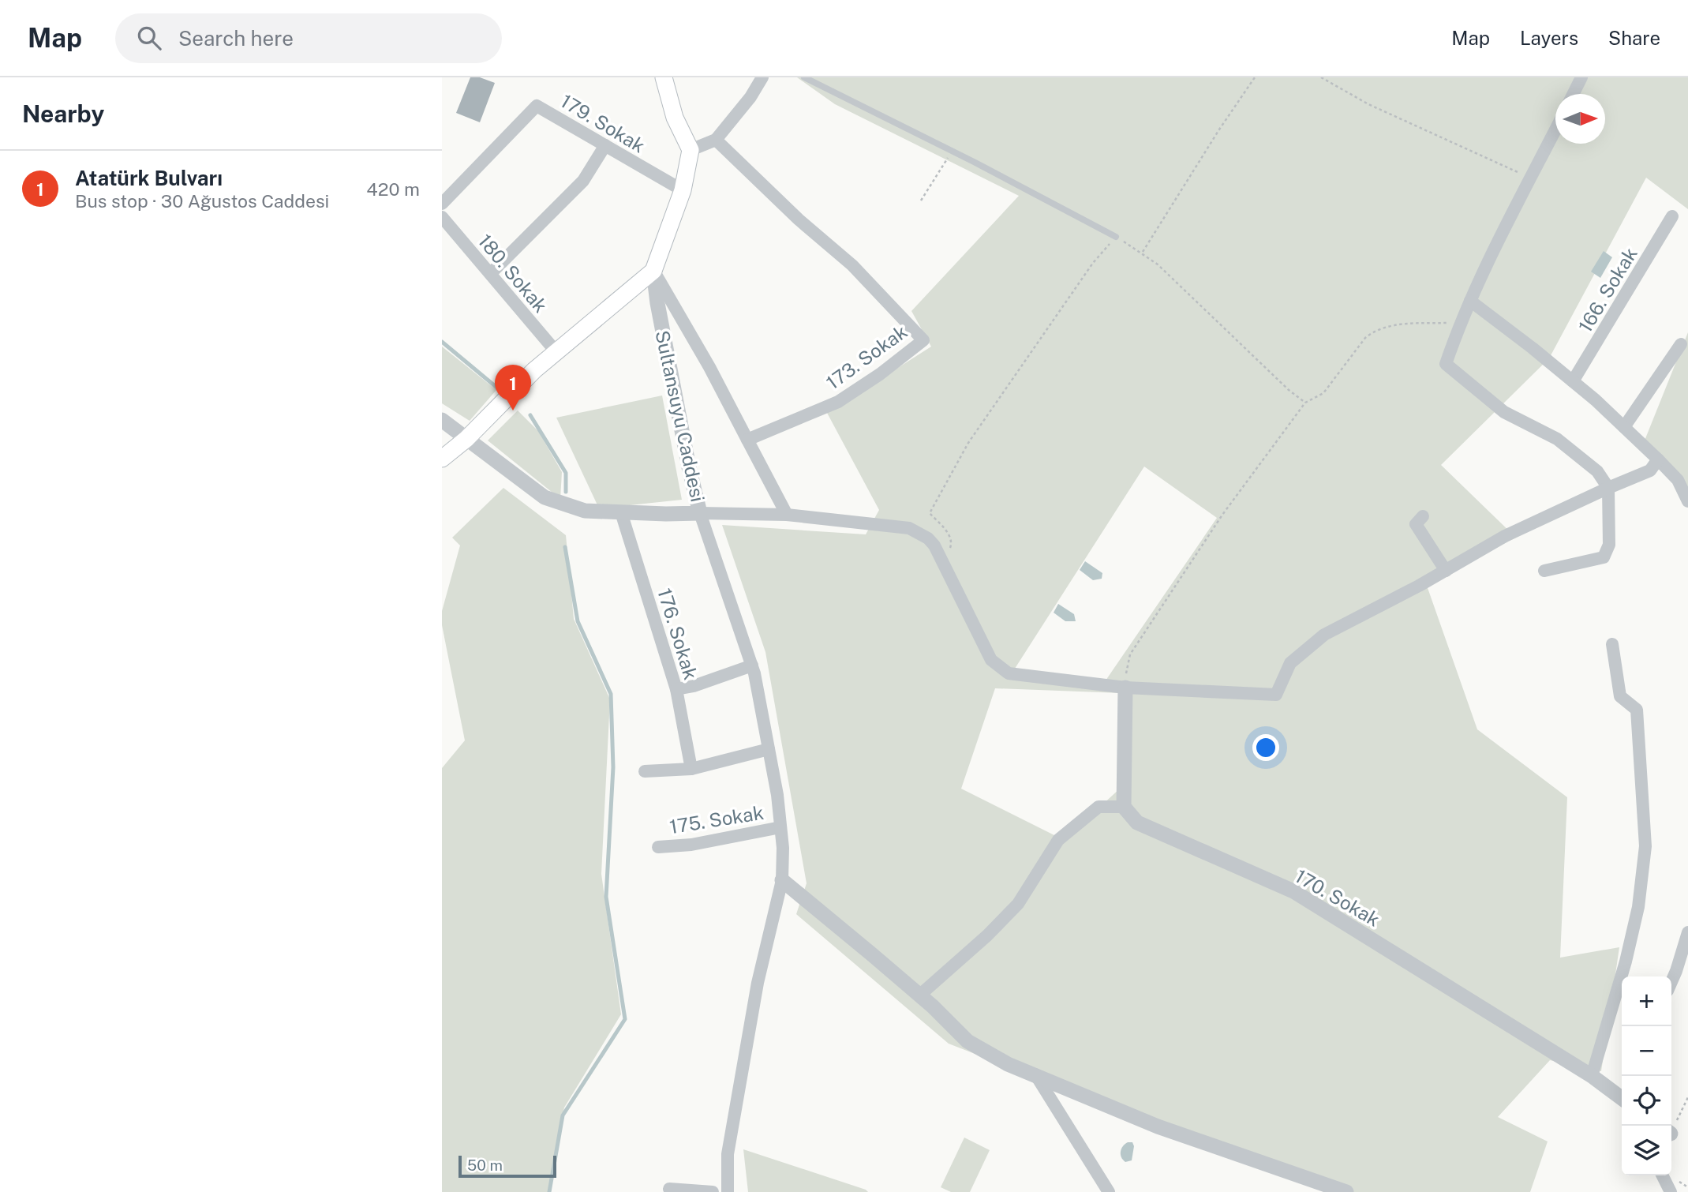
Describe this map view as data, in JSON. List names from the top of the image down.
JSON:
{
  "streets": {
    "main road": ["Sultansuyu Caddesi"],
    "street": [
      "179. Sokak",
      "180. Sokak",
      "166. Sokak",
      "173. Sokak",
      "176. Sokak",
      "175. Sokak",
      "170. Sokak"
    ]
  },
  "crossings": [
    ["179. Sokak", "Sultansuyu Caddesi"],
    ["Sultansuyu Caddesi", "176. Sokak"]
  ],
  "scale_bar": "50 m",
  "north": "right",
  "page": {
    "header": "Map",
    "search": "Search here",
    "nav": ["Map", "Layers", "Share"],
    "heading": "Nearby",
    "list": [
      {
        "mark": "1",
        "name": "Atatürk Bulvarı",
        "note": "Bus stop · 30 Ağustos Caddesi",
        "value": "420 m"
      }
    ],
    "pins": "1",
    "map_buttons": ["+", "−"],
    "scale": "50 m"
  }
}
